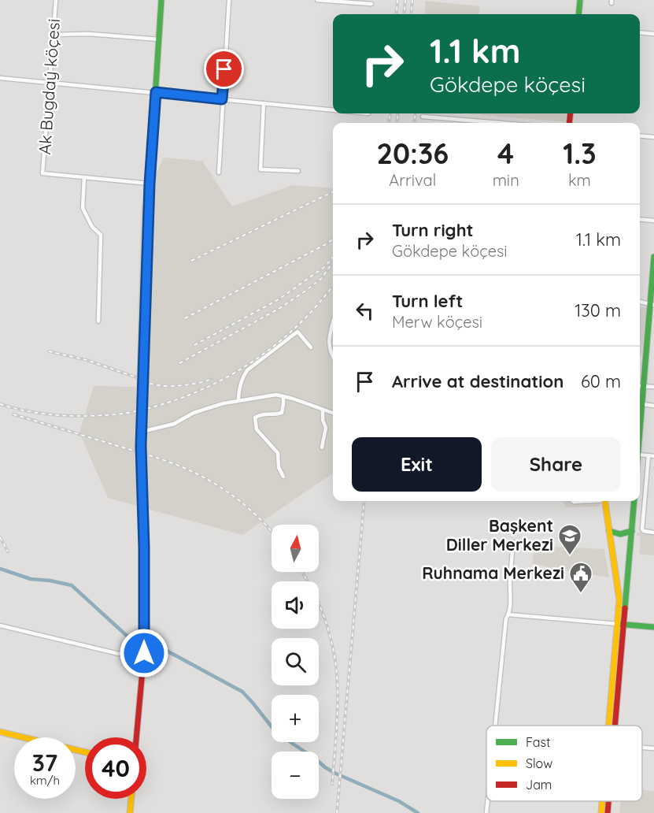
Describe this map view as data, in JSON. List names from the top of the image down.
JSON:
{
  "streets": {
    "street": ["Ak Bugdaý köçesi"]
  },
  "places": {
    "school or university": ["Başkent Diller Merkezi"],
    "public building": ["Ruhnama Merkezi"]
  },
  "legend": ["Fast", "Slow", "Jam"],
  "north": "top",
  "page": {
    "turn": ["1.1 km", "Gökdepe köçesi"],
    "eta": [
      "20:36",
      "Arrival",
      "4",
      "min",
      "1.3",
      "km"
    ],
    "list": [
      {
        "name": "Turn right",
        "note": "Gökdepe köçesi",
        "value": "1.1 km"
      },
      {
        "name": "Turn left",
        "note": "Merw köçesi",
        "value": "130 m"
      },
      {
        "name": "Arrive at destination",
        "value": "60 m"
      }
    ],
    "buttons": ["Exit", "Share"],
    "map_buttons": ["+", "−"],
    "speed": "37 km/h",
    "limit": "40"
  }
}
